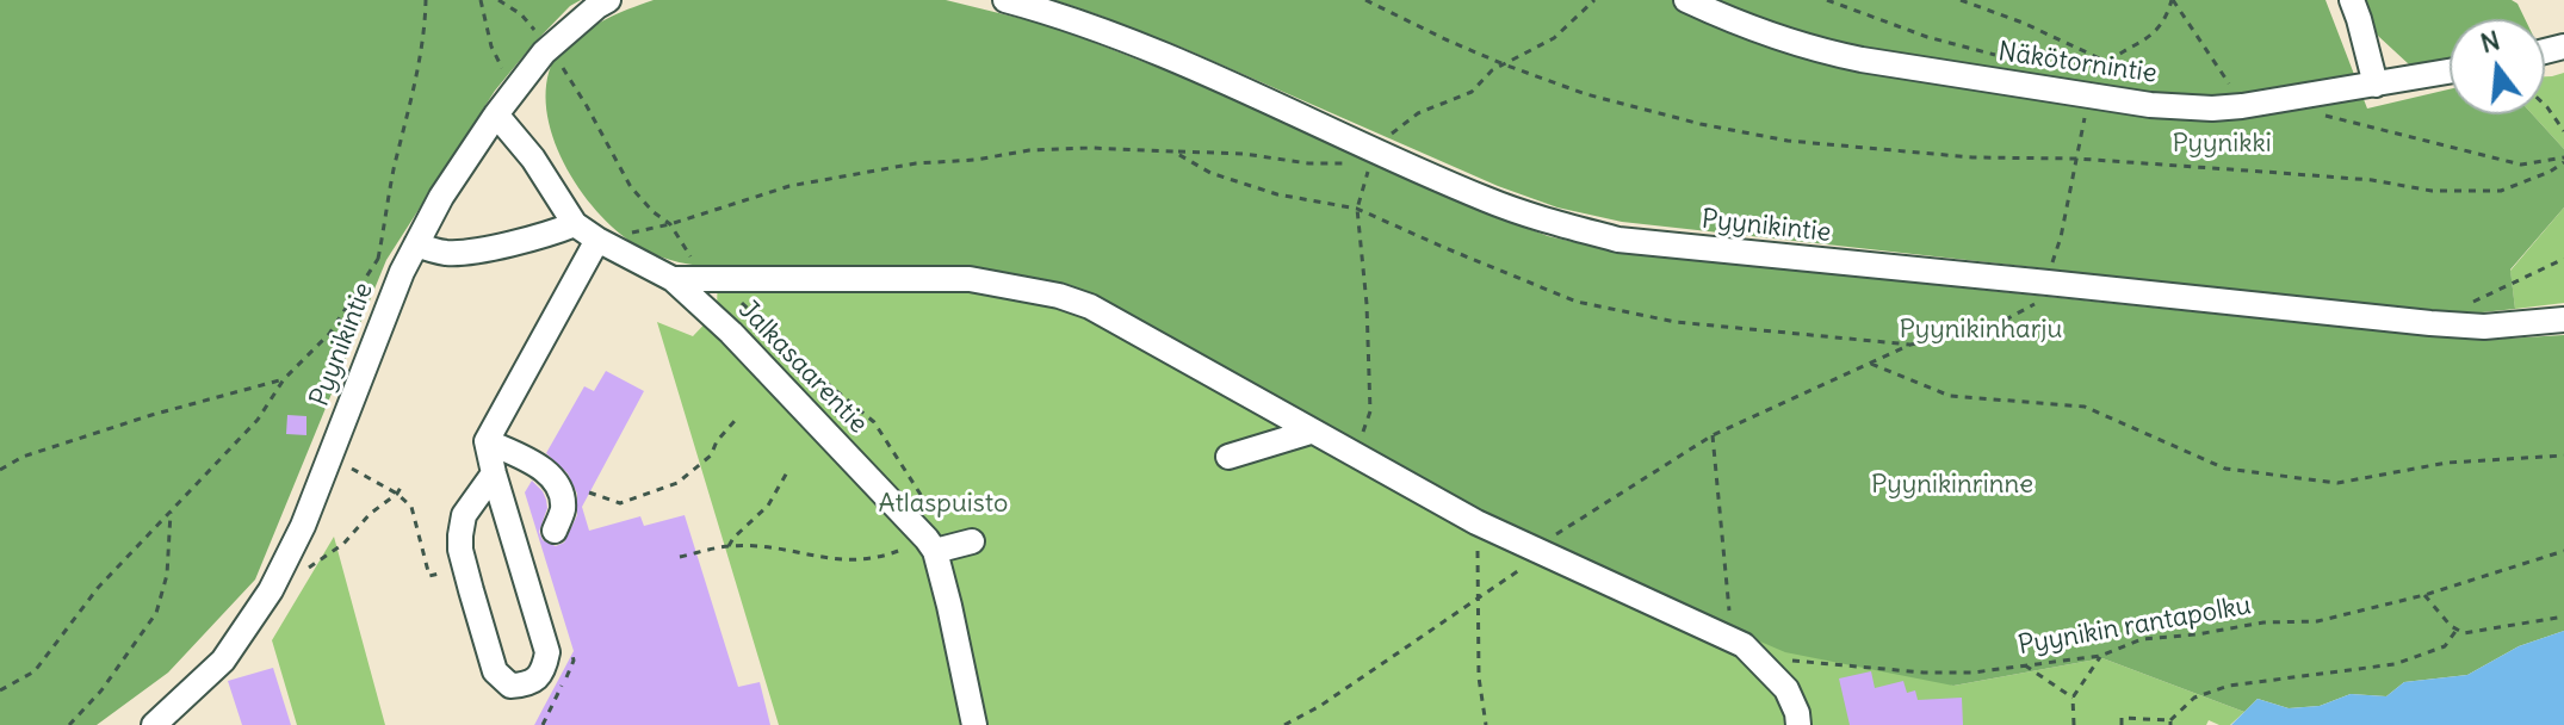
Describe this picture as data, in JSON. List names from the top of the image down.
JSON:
{
  "streets": {
    "street": ["Näkötornintie", "Pyynikintie", "Jalkasaarentie"],
    "path": ["Pyynikin rantapolku"]
  },
  "crossings": [
    ["Pyynikintie", "Jalkasaarentie"]
  ],
  "parks": [
    "Pyynikki",
    "Pyynikinharju",
    "Pyynikinrinne",
    "Atlaspuisto"
  ],
  "north": "top"
}
